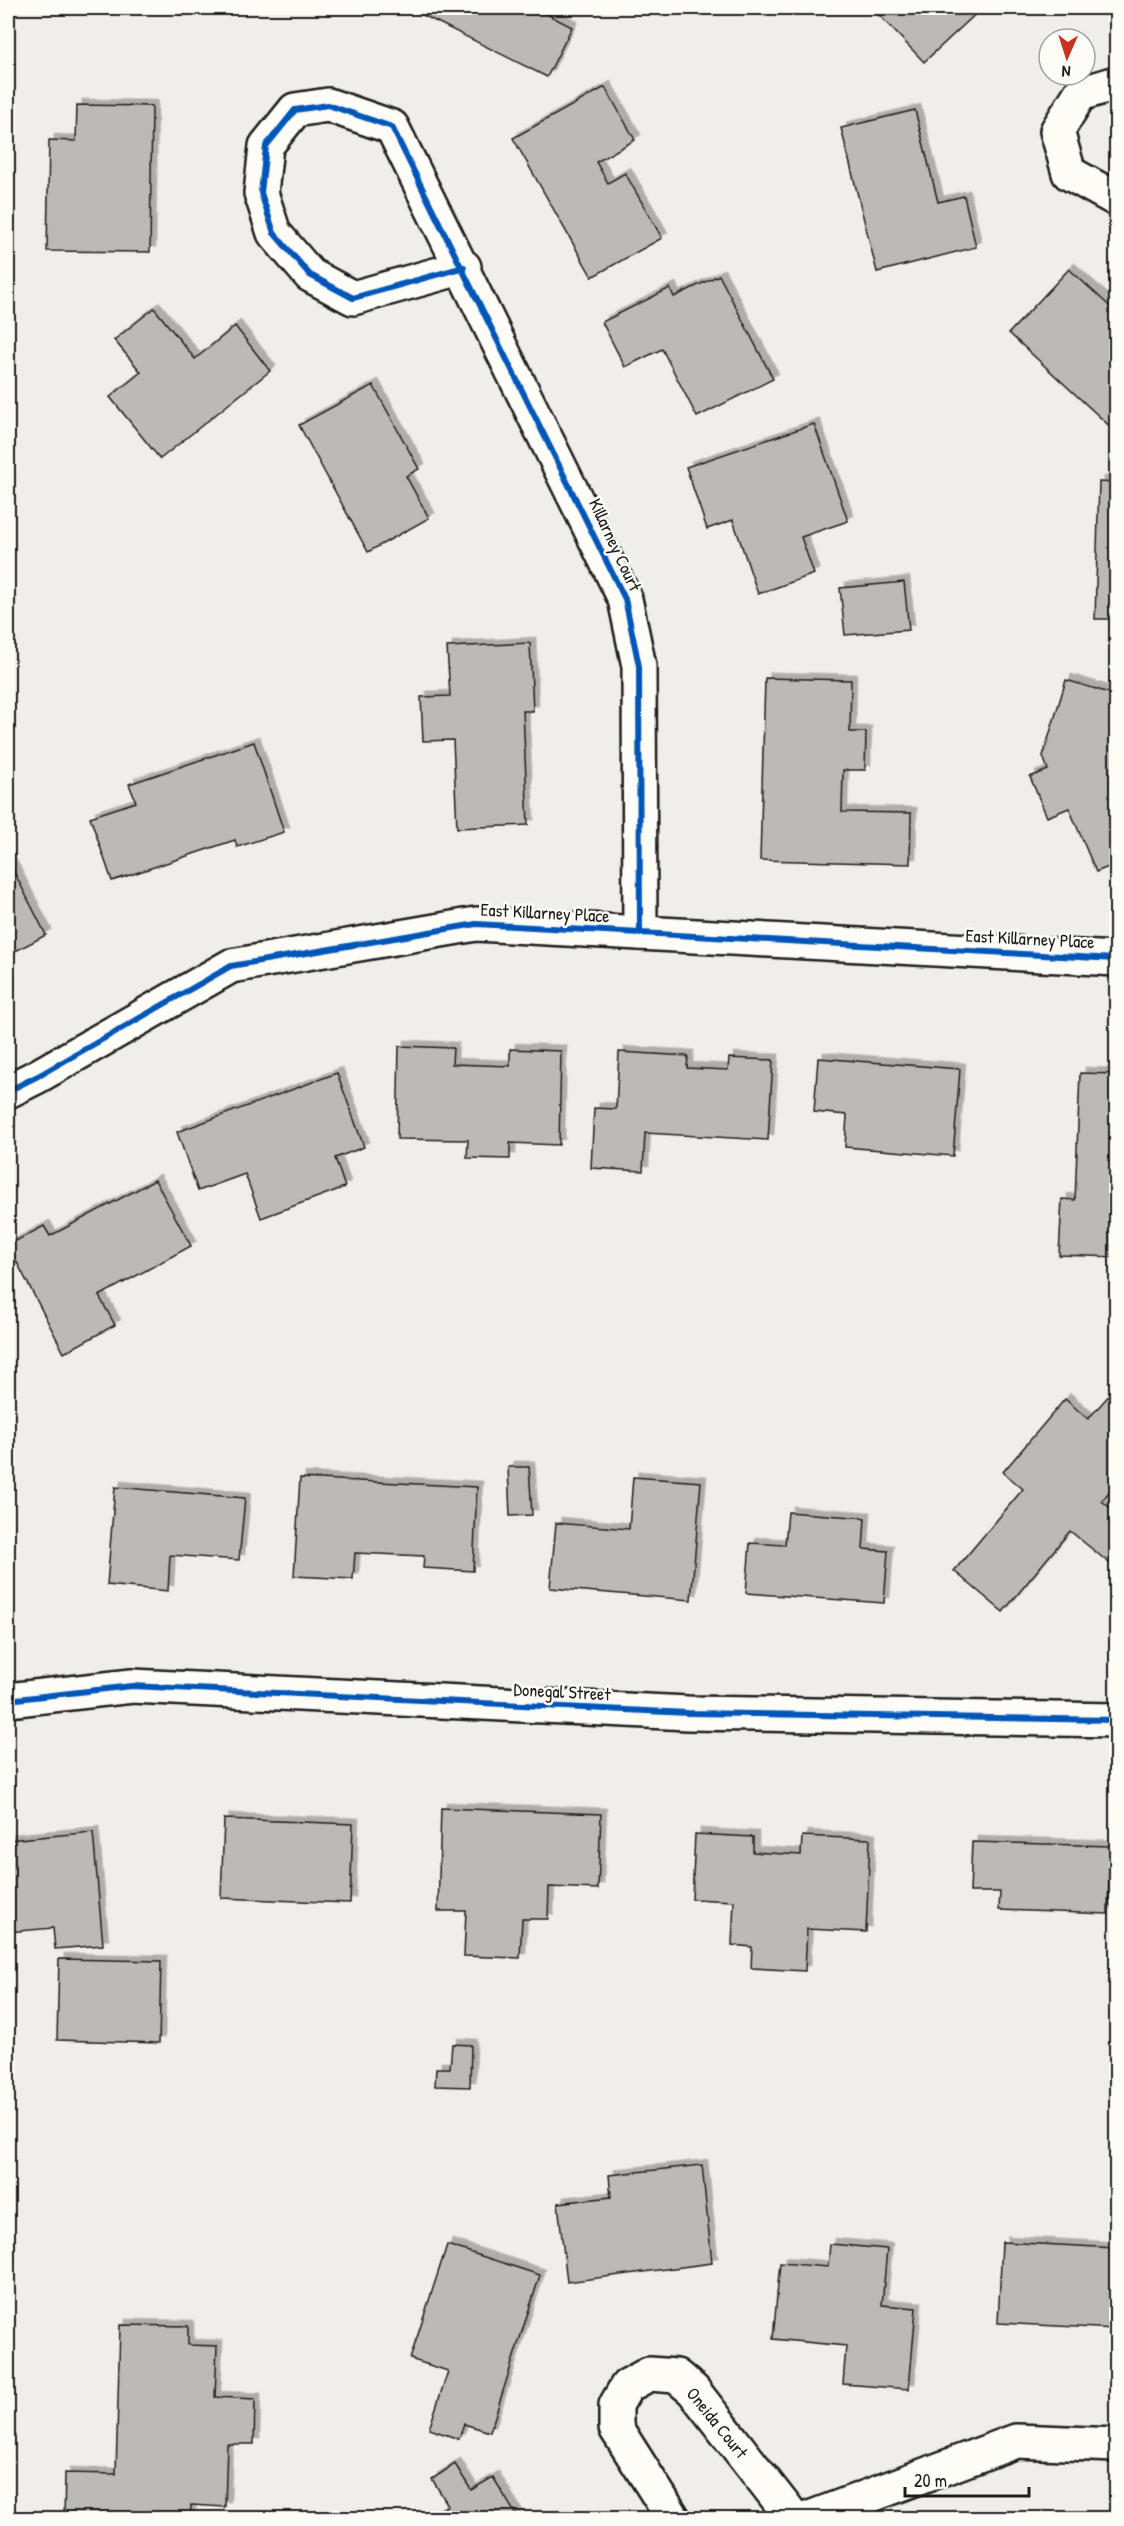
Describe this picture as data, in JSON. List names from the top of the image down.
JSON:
{
  "streets": {
    "street": [
      "Killarney Court",
      "East Killarney Place",
      "Donegal Street",
      "Oneida Court"
    ]
  },
  "crossings": [
    ["Killarney Court", "East Killarney Place"]
  ],
  "scale_bar": "20 m",
  "north": "bottom"
}
